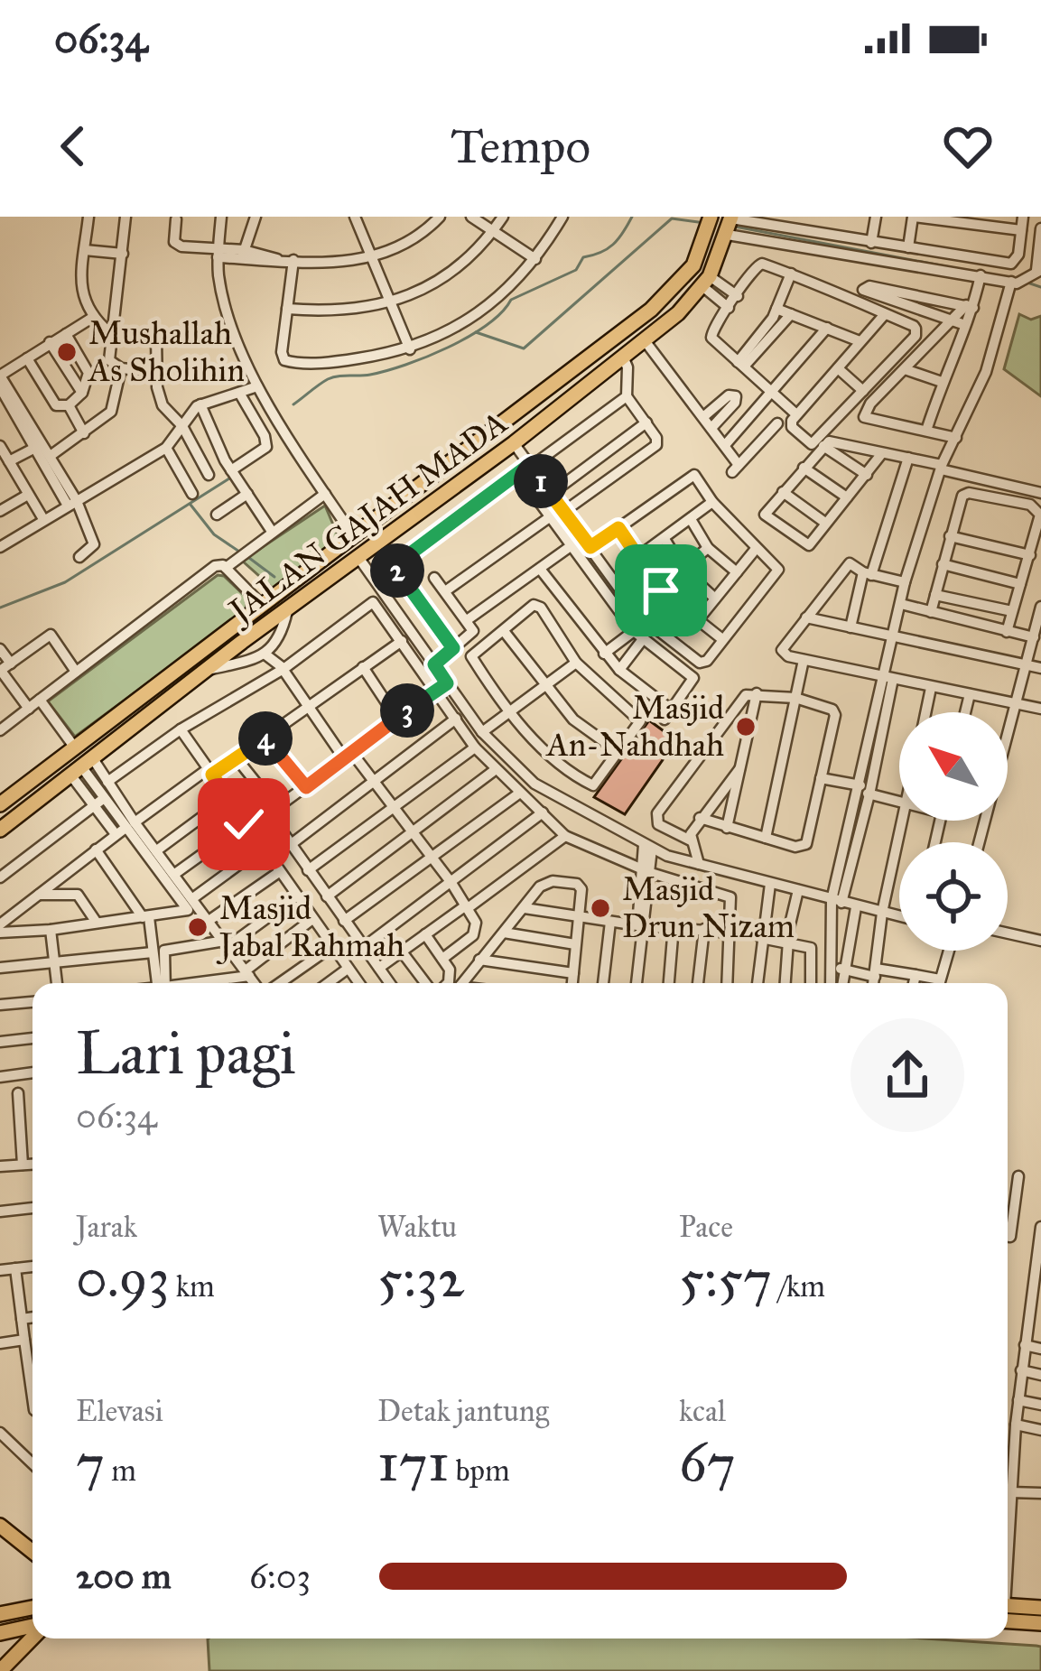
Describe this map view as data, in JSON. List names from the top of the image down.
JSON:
{
  "streets": {
    "highway": ["JALAN GAJAH MADA"]
  },
  "places": [
    "Mushallah As Sholihin",
    "Masjid An-Nahdhah",
    "Masjid Drun Nizam",
    "Masjid Jabal Rahmah"
  ],
  "north": "top left",
  "page": {
    "status": "06:34",
    "header": "Tempo",
    "pins": [
      "1",
      "2",
      "3",
      "4"
    ],
    "heading": ["Lari pagi", "06:34"],
    "stats": [
      ["Jarak", "0.93 km"],
      ["Waktu", "5:32"],
      ["Pace", "5:57 /km"],
      ["Elevasi", "7 m"],
      ["Detak jantung", "171 bpm"],
      ["kcal", "67"]
    ],
    "list": [
      {
        "name": "200 m",
        "note": "6:03"
      }
    ]
  }
}
